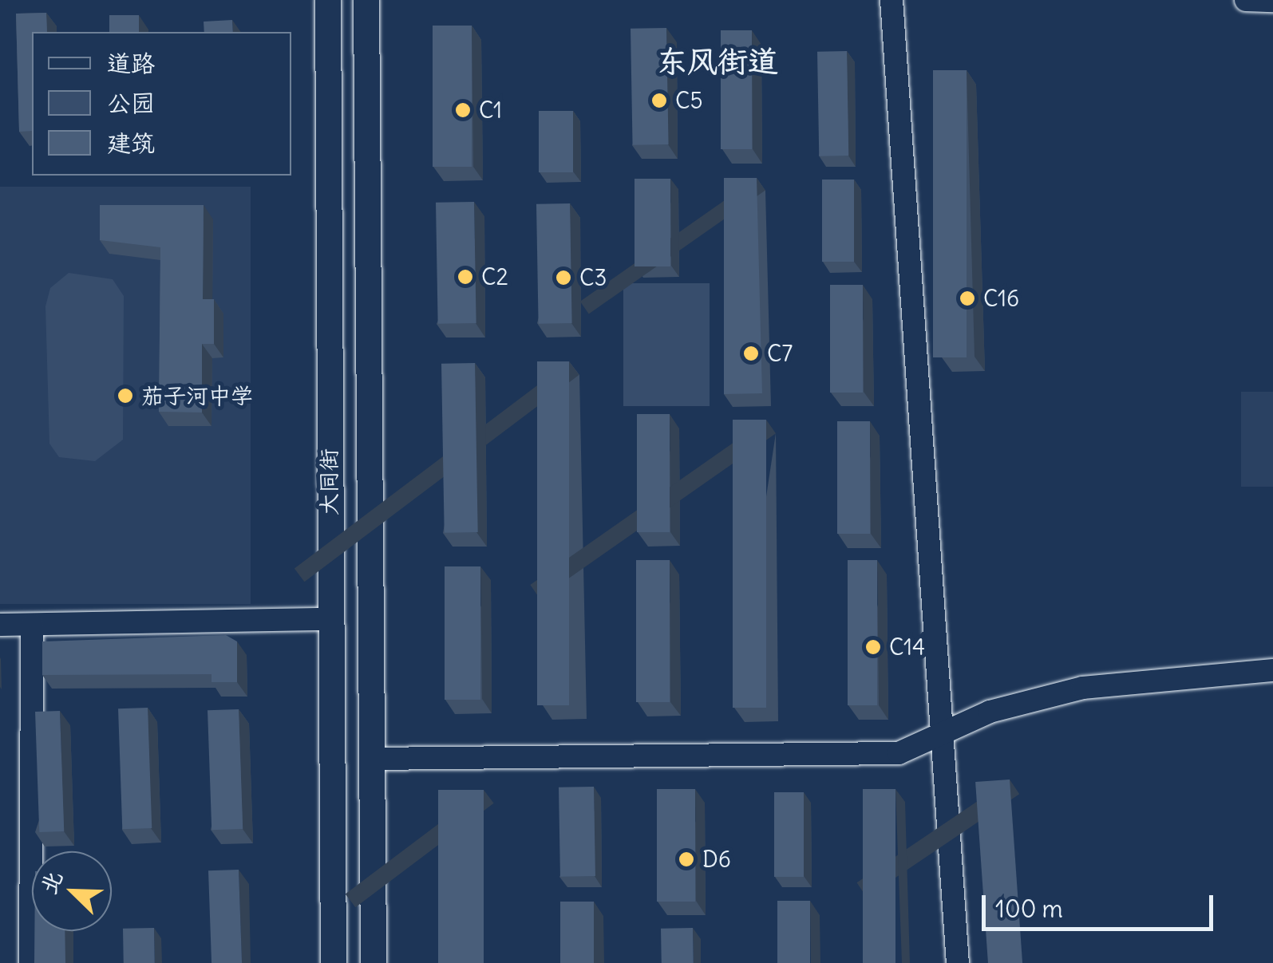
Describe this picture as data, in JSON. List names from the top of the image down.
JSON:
{
  "streets": {
    "main road": ["大同街"]
  },
  "districts": ["东风街道"],
  "places": [
    "C5",
    "C1",
    "C2",
    "C3",
    "C16",
    "C7",
    "茄子河中学",
    "C14",
    "D6"
  ],
  "legend": ["道路", "公园", "建筑"],
  "scale_bar": "100 m",
  "north": "top left"
}
